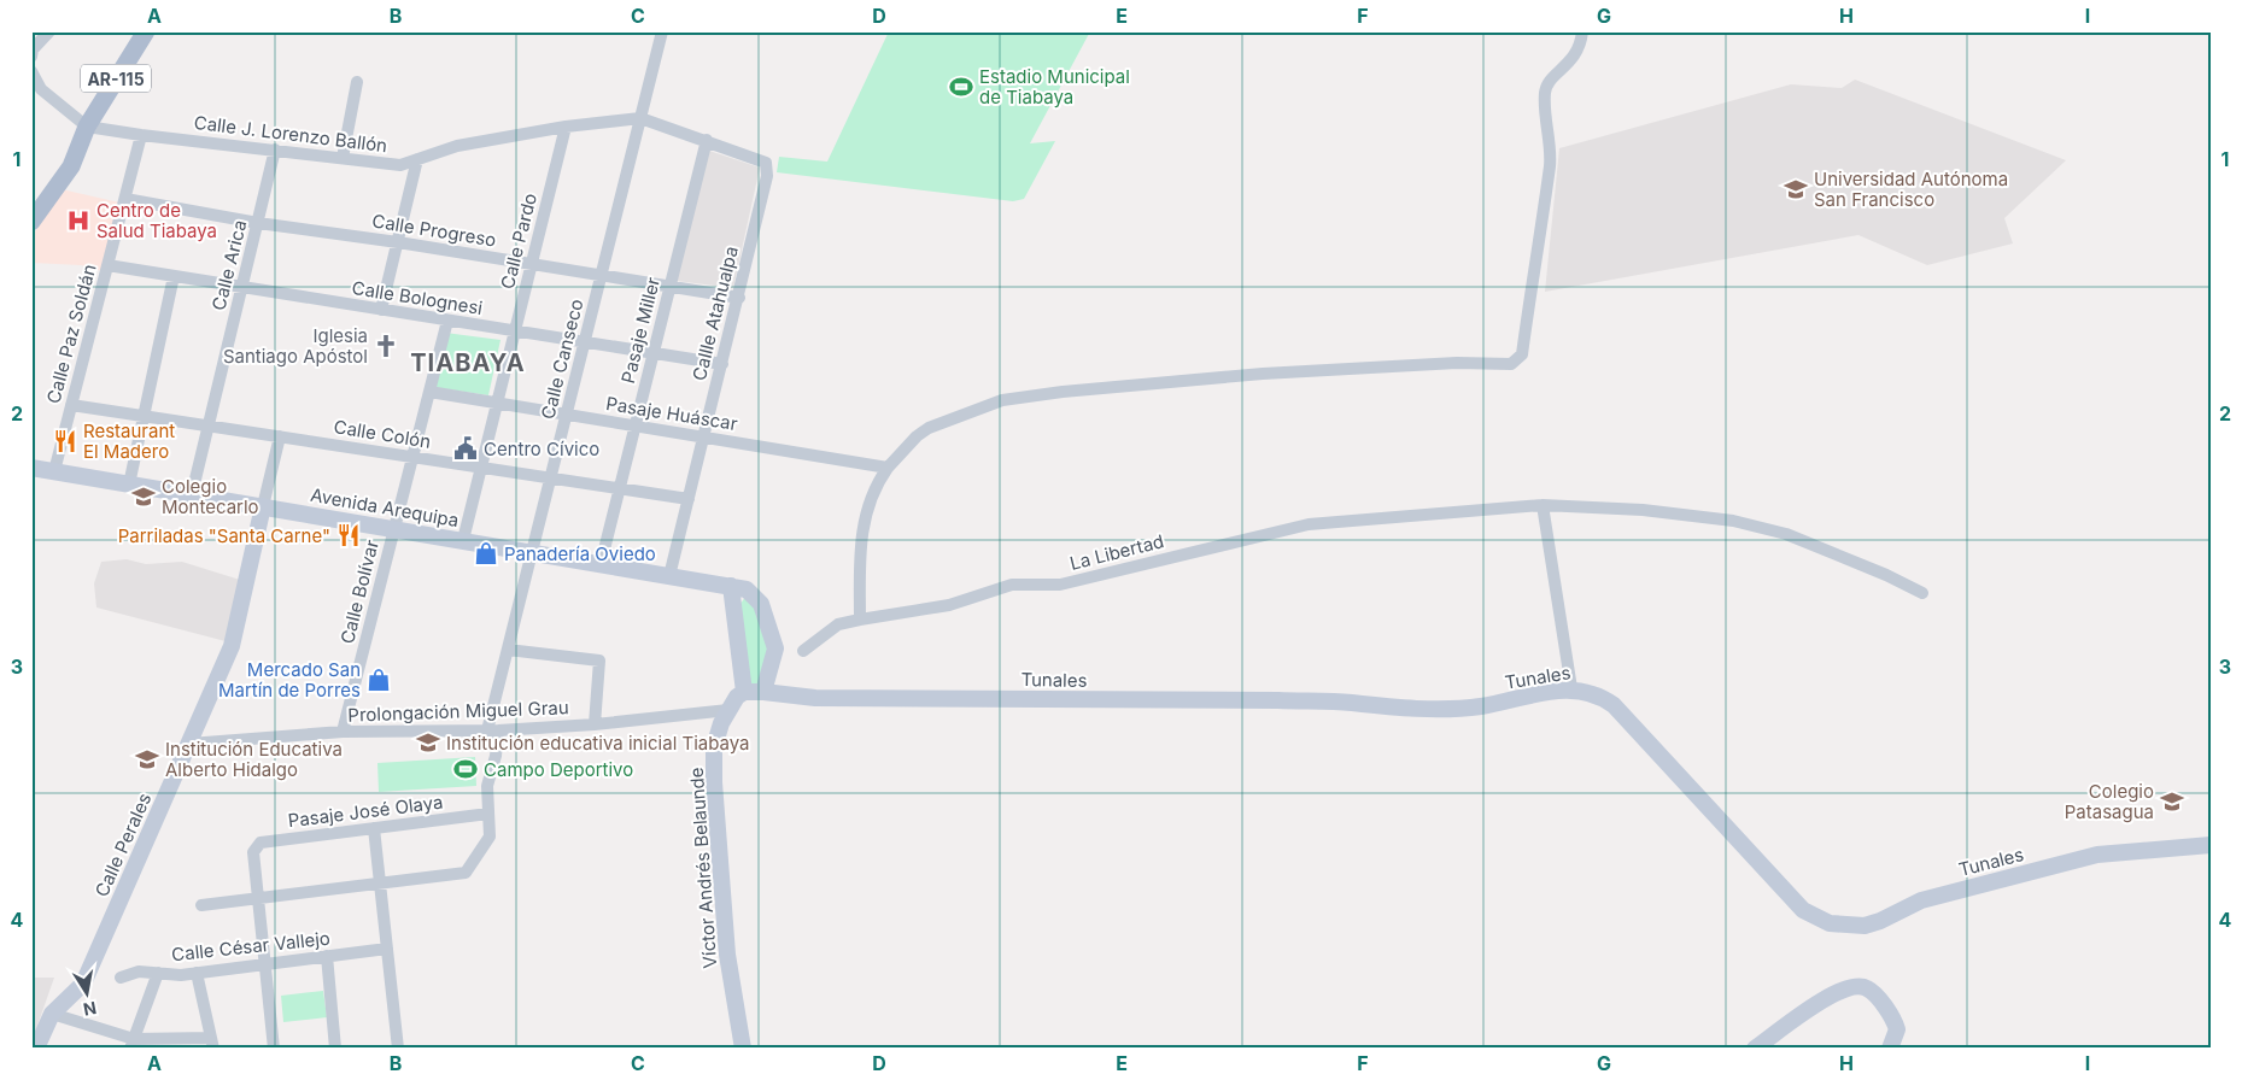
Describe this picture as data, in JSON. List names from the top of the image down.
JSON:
{
  "streets": {
    "main road": ["AR-115"],
    "street": [
      "Calle J. Lorenzo Ballón",
      "Calle Progreso",
      "Calle Pardo",
      "Calle Arica",
      "Calle Bolognesi",
      "Callle Atahualpa",
      "Pasaje Miller",
      "Calle Paz Soldán",
      "Calle Canseco",
      "Pasaje Huáscar",
      "Calle Colón",
      "Avenida Arequipa",
      "La Libertad",
      "Calle Bolívar",
      "Tunales",
      "Prolongación Miguel Grau",
      "Pasaje José Olaya",
      "Calle Perales",
      "Víctor Andrés Belaunde",
      "Calle César Vallejo"
    ]
  },
  "crossings": [
    ["AR-115", "Calle J. Lorenzo Ballón"],
    ["Calle J. Lorenzo Ballón", "Calle Pardo"],
    ["Calle J. Lorenzo Ballón", "Calle Arica"],
    ["Calle J. Lorenzo Ballón", "Callle Atahualpa"],
    ["Calle J. Lorenzo Ballón", "Pasaje Miller"],
    ["Calle J. Lorenzo Ballón", "Calle Paz Soldán"],
    ["Calle J. Lorenzo Ballón", "Calle Canseco"],
    ["Calle Progreso", "Calle Pardo"],
    ["Calle Progreso", "Calle Arica"],
    ["Calle Progreso", "Callle Atahualpa"],
    ["Calle Progreso", "Pasaje Miller"],
    ["Calle Progreso", "Calle Paz Soldán"],
    ["Calle Progreso", "Calle Canseco"],
    ["Calle Pardo", "Calle Bolognesi"],
    ["Calle Pardo", "Pasaje Huáscar"],
    ["Calle Pardo", "Calle Colón"],
    ["Calle Pardo", "Avenida Arequipa"],
    ["Calle Arica", "Calle Bolognesi"],
    ["Calle Arica", "Calle Colón"],
    ["Calle Arica", "Avenida Arequipa"],
    ["Calle Bolognesi", "Callle Atahualpa"],
    ["Calle Bolognesi", "Pasaje Miller"],
    ["Calle Bolognesi", "Calle Paz Soldán"],
    ["Calle Bolognesi", "Calle Canseco"],
    ["Calle Bolognesi", "Calle Bolívar"],
    ["Callle Atahualpa", "Pasaje Huáscar"],
    ["Callle Atahualpa", "Calle Colón"],
    ["Callle Atahualpa", "Avenida Arequipa"],
    ["Pasaje Miller", "Pasaje Huáscar"],
    ["Pasaje Miller", "Calle Colón"],
    ["Pasaje Miller", "Avenida Arequipa"],
    ["Calle Paz Soldán", "Calle Colón"],
    ["Calle Paz Soldán", "Avenida Arequipa"],
    ["Calle Canseco", "Pasaje Huáscar"],
    ["Calle Canseco", "Calle Colón"],
    ["Calle Canseco", "Avenida Arequipa"],
    ["Calle Canseco", "Prolongación Miguel Grau"],
    ["Calle Canseco", "Pasaje José Olaya"],
    ["Pasaje Huáscar", "Calle Bolívar"],
    ["Calle Colón", "Calle Bolívar"],
    ["Calle Colón", "Calle Perales"],
    ["Avenida Arequipa", "Calle Bolívar"],
    ["Avenida Arequipa", "Tunales"],
    ["Avenida Arequipa", "Calle Perales"],
    ["Calle Bolívar", "Prolongación Miguel Grau"],
    ["Prolongación Miguel Grau", "Calle Perales"],
    ["Prolongación Miguel Grau", "Víctor Andrés Belaunde"]
  ],
  "districts": ["TIABAYA"],
  "places": {
    "sports": ["Estadio Municipal de Tiabaya", "Campo Deportivo"],
    "school or university": [
      "Universidad Autónoma San Francisco",
      "Colegio Montecarlo",
      "Institución educativa inicial Tiabaya",
      "Institución Educativa Alberto Hidalgo",
      "Colegio Patasagua"
    ],
    "hospital": ["Centro de Salud Tiabaya"],
    "church": ["Iglesia Santiago Apóstol"],
    "restaurant": ["Restaurant El Madero", "Parriladas \"Santa Carne\""],
    "public building": ["Centro Cívico"],
    "shop": ["Panadería Oviedo", "Mercado San Martín de Porres"]
  },
  "north": "bottom",
  "grid": {
    "columns": [
      "A",
      "B",
      "C",
      "D",
      "E",
      "F",
      "G",
      "H",
      "I"
    ],
    "rows": [
      "1",
      "2",
      "3",
      "4"
    ]
  }
}
